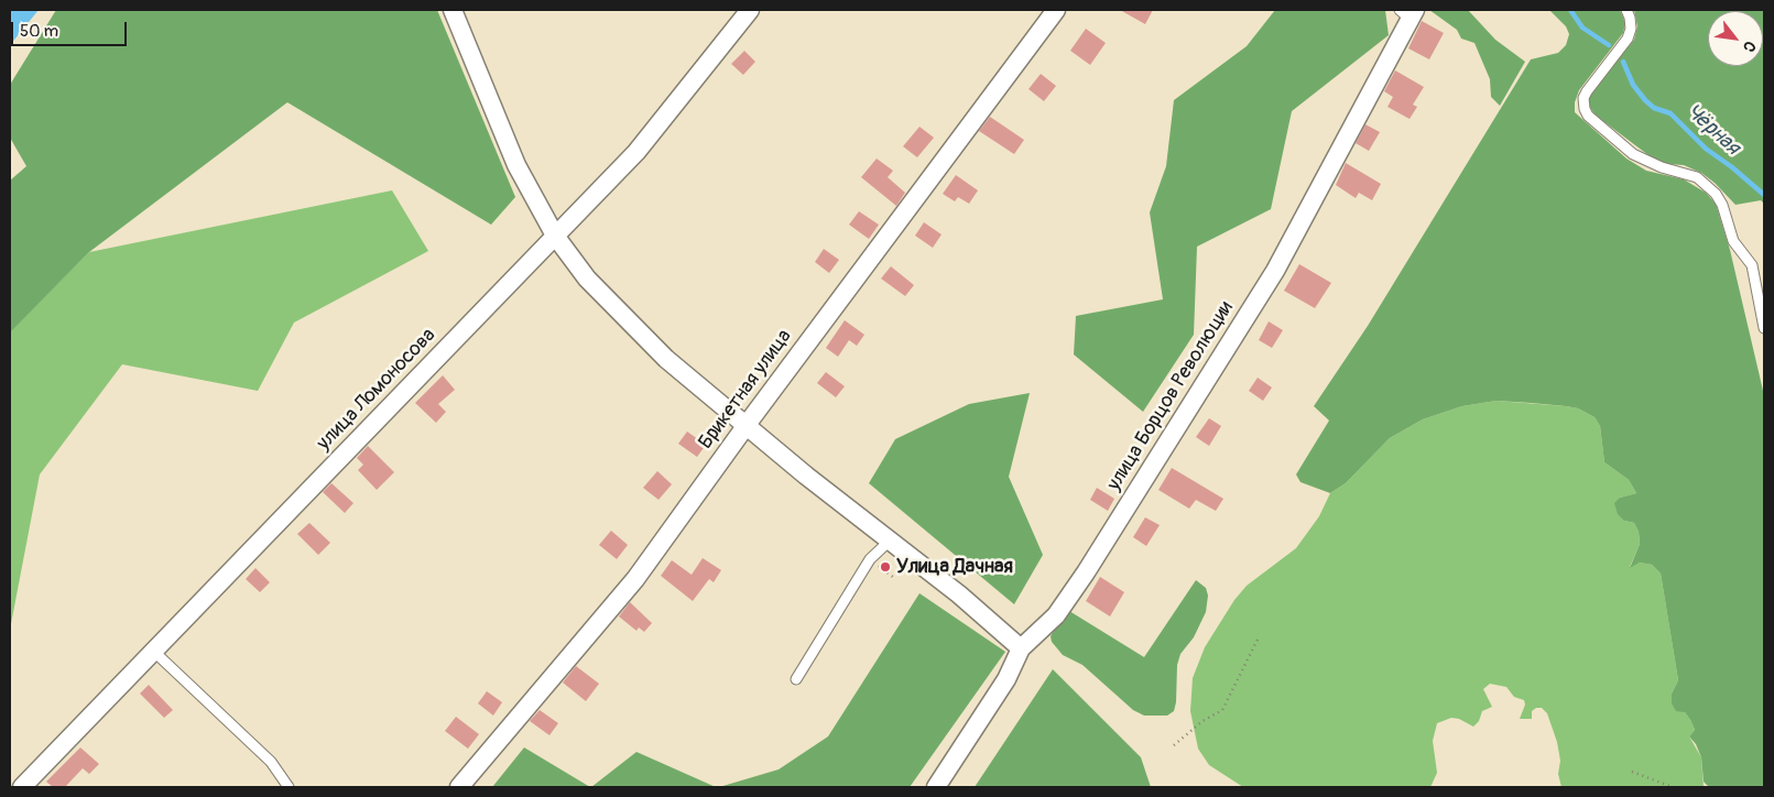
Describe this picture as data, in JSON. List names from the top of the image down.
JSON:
{
  "streets": {
    "street": ["улица Ломоносова", "Брикетная улица", "улица Борцов Революции"]
  },
  "water": ["Чёрная"],
  "places": ["Улица Дачная"],
  "scale_bar": "50 m",
  "north": "bottom right"
}
